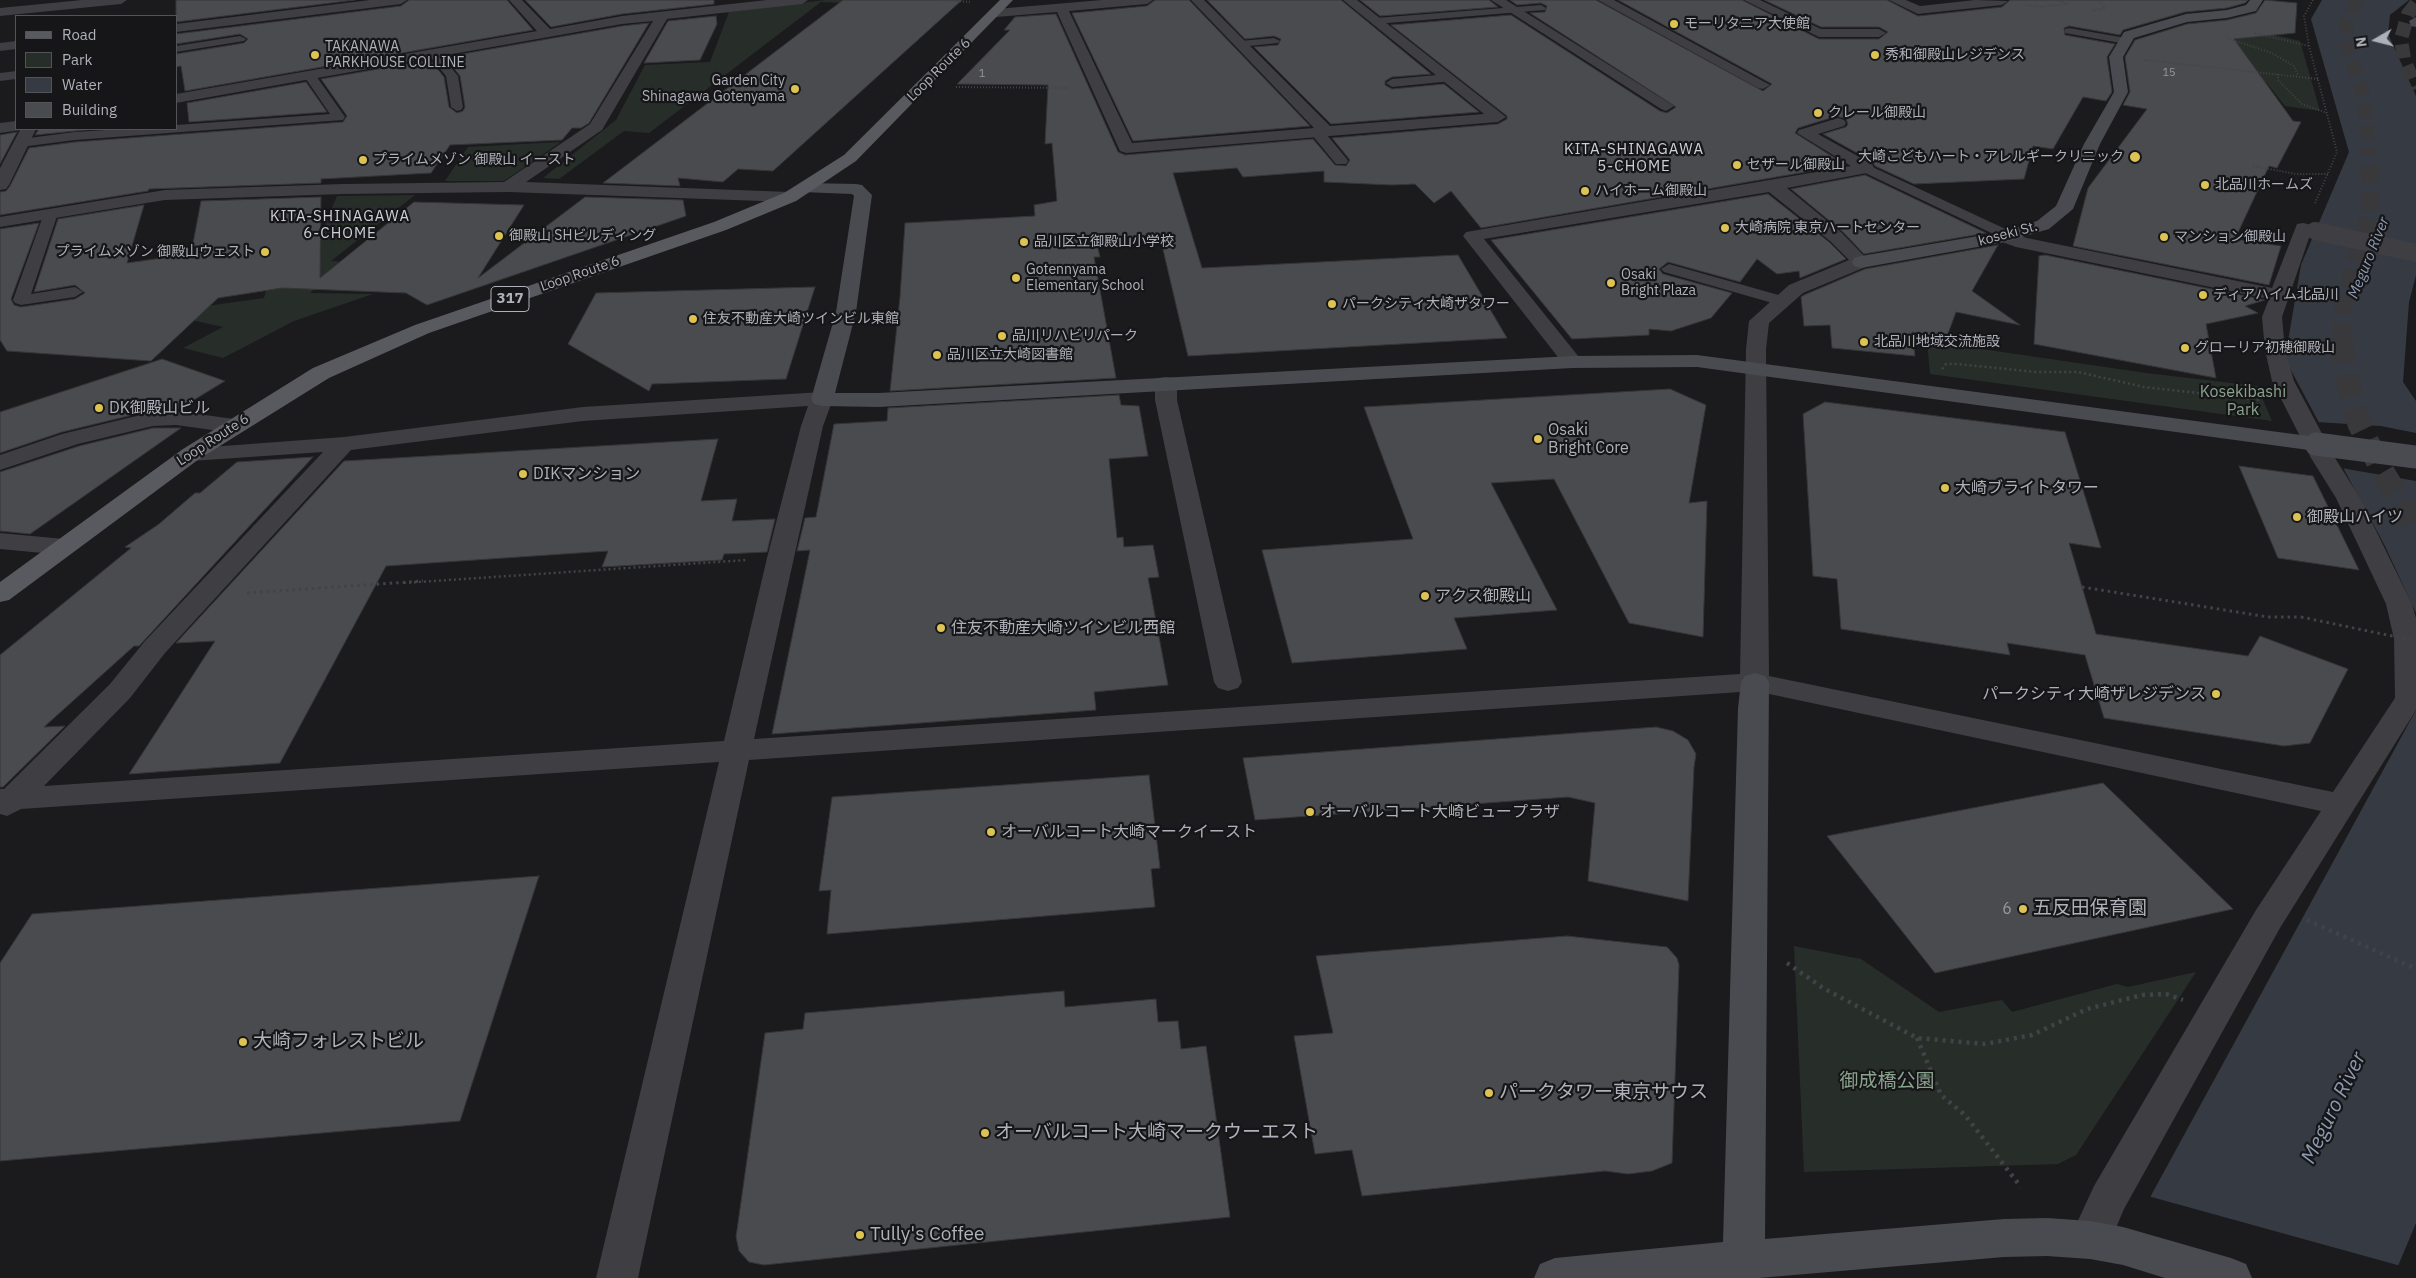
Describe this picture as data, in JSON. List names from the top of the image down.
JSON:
{
  "streets": {
    "main road": ["Loop Route 6", "317"],
    "street": ["koseki St."]
  },
  "districts": ["KITA-SHINAGAWA 5-CHOME", "KITA-SHINAGAWA 6-CHOME"],
  "water": ["Meguro River"],
  "parks": ["Kosekibashi Park", "御成橋公園"],
  "places": [
    "モーリタニア大使館",
    "TAKANAWA PARKHOUSE COLLINE",
    "秀和御殿山レジデンス",
    "Garden City Shinagawa Gotenyama",
    "クレール御殿山",
    "大崎こどもハート・アレルギークリニック",
    "プライムメゾン 御殿山 イースト",
    "セザール御殿山",
    "北品川ホームズ",
    "ハイホーム御殿山",
    "大崎病院 東京ハートセンター",
    "御殿山 SHビルディング",
    "マンション御殿山",
    "品川区立御殿山小学校",
    "プライムメゾン 御殿山ウェスト",
    "Gotennyama Elementary School",
    "Osaki Bright Plaza",
    "ディアハイム北品川",
    "パークシティ大崎ザタワー",
    "住友不動産大崎ツインビル東館",
    "品川リハビリパーク",
    "北品川地域交流施設",
    "グローリア初穂御殿山",
    "品川区立大崎図書館",
    "DK御殿山ビル",
    "Osaki Bright Core",
    "DIKマンション",
    "大崎ブライトタワー",
    "御殿山ハイツ",
    "アクス御殿山",
    "住友不動産大崎ツインビル西館",
    "パークシティ大崎ザレジデンス",
    "オーバルコート大崎ビュープラザ",
    "オーバルコート大崎マークイースト",
    "五反田保育園",
    "大崎フォレストビル",
    "パークタワー東京サウス",
    "オーバルコート大崎マークウーエスト",
    "Tully's Coffee"
  ],
  "house_numbers": ["15", "1", "6"],
  "legend": [
    "Road",
    "Park",
    "Water",
    "Building"
  ],
  "north": "left"
}
